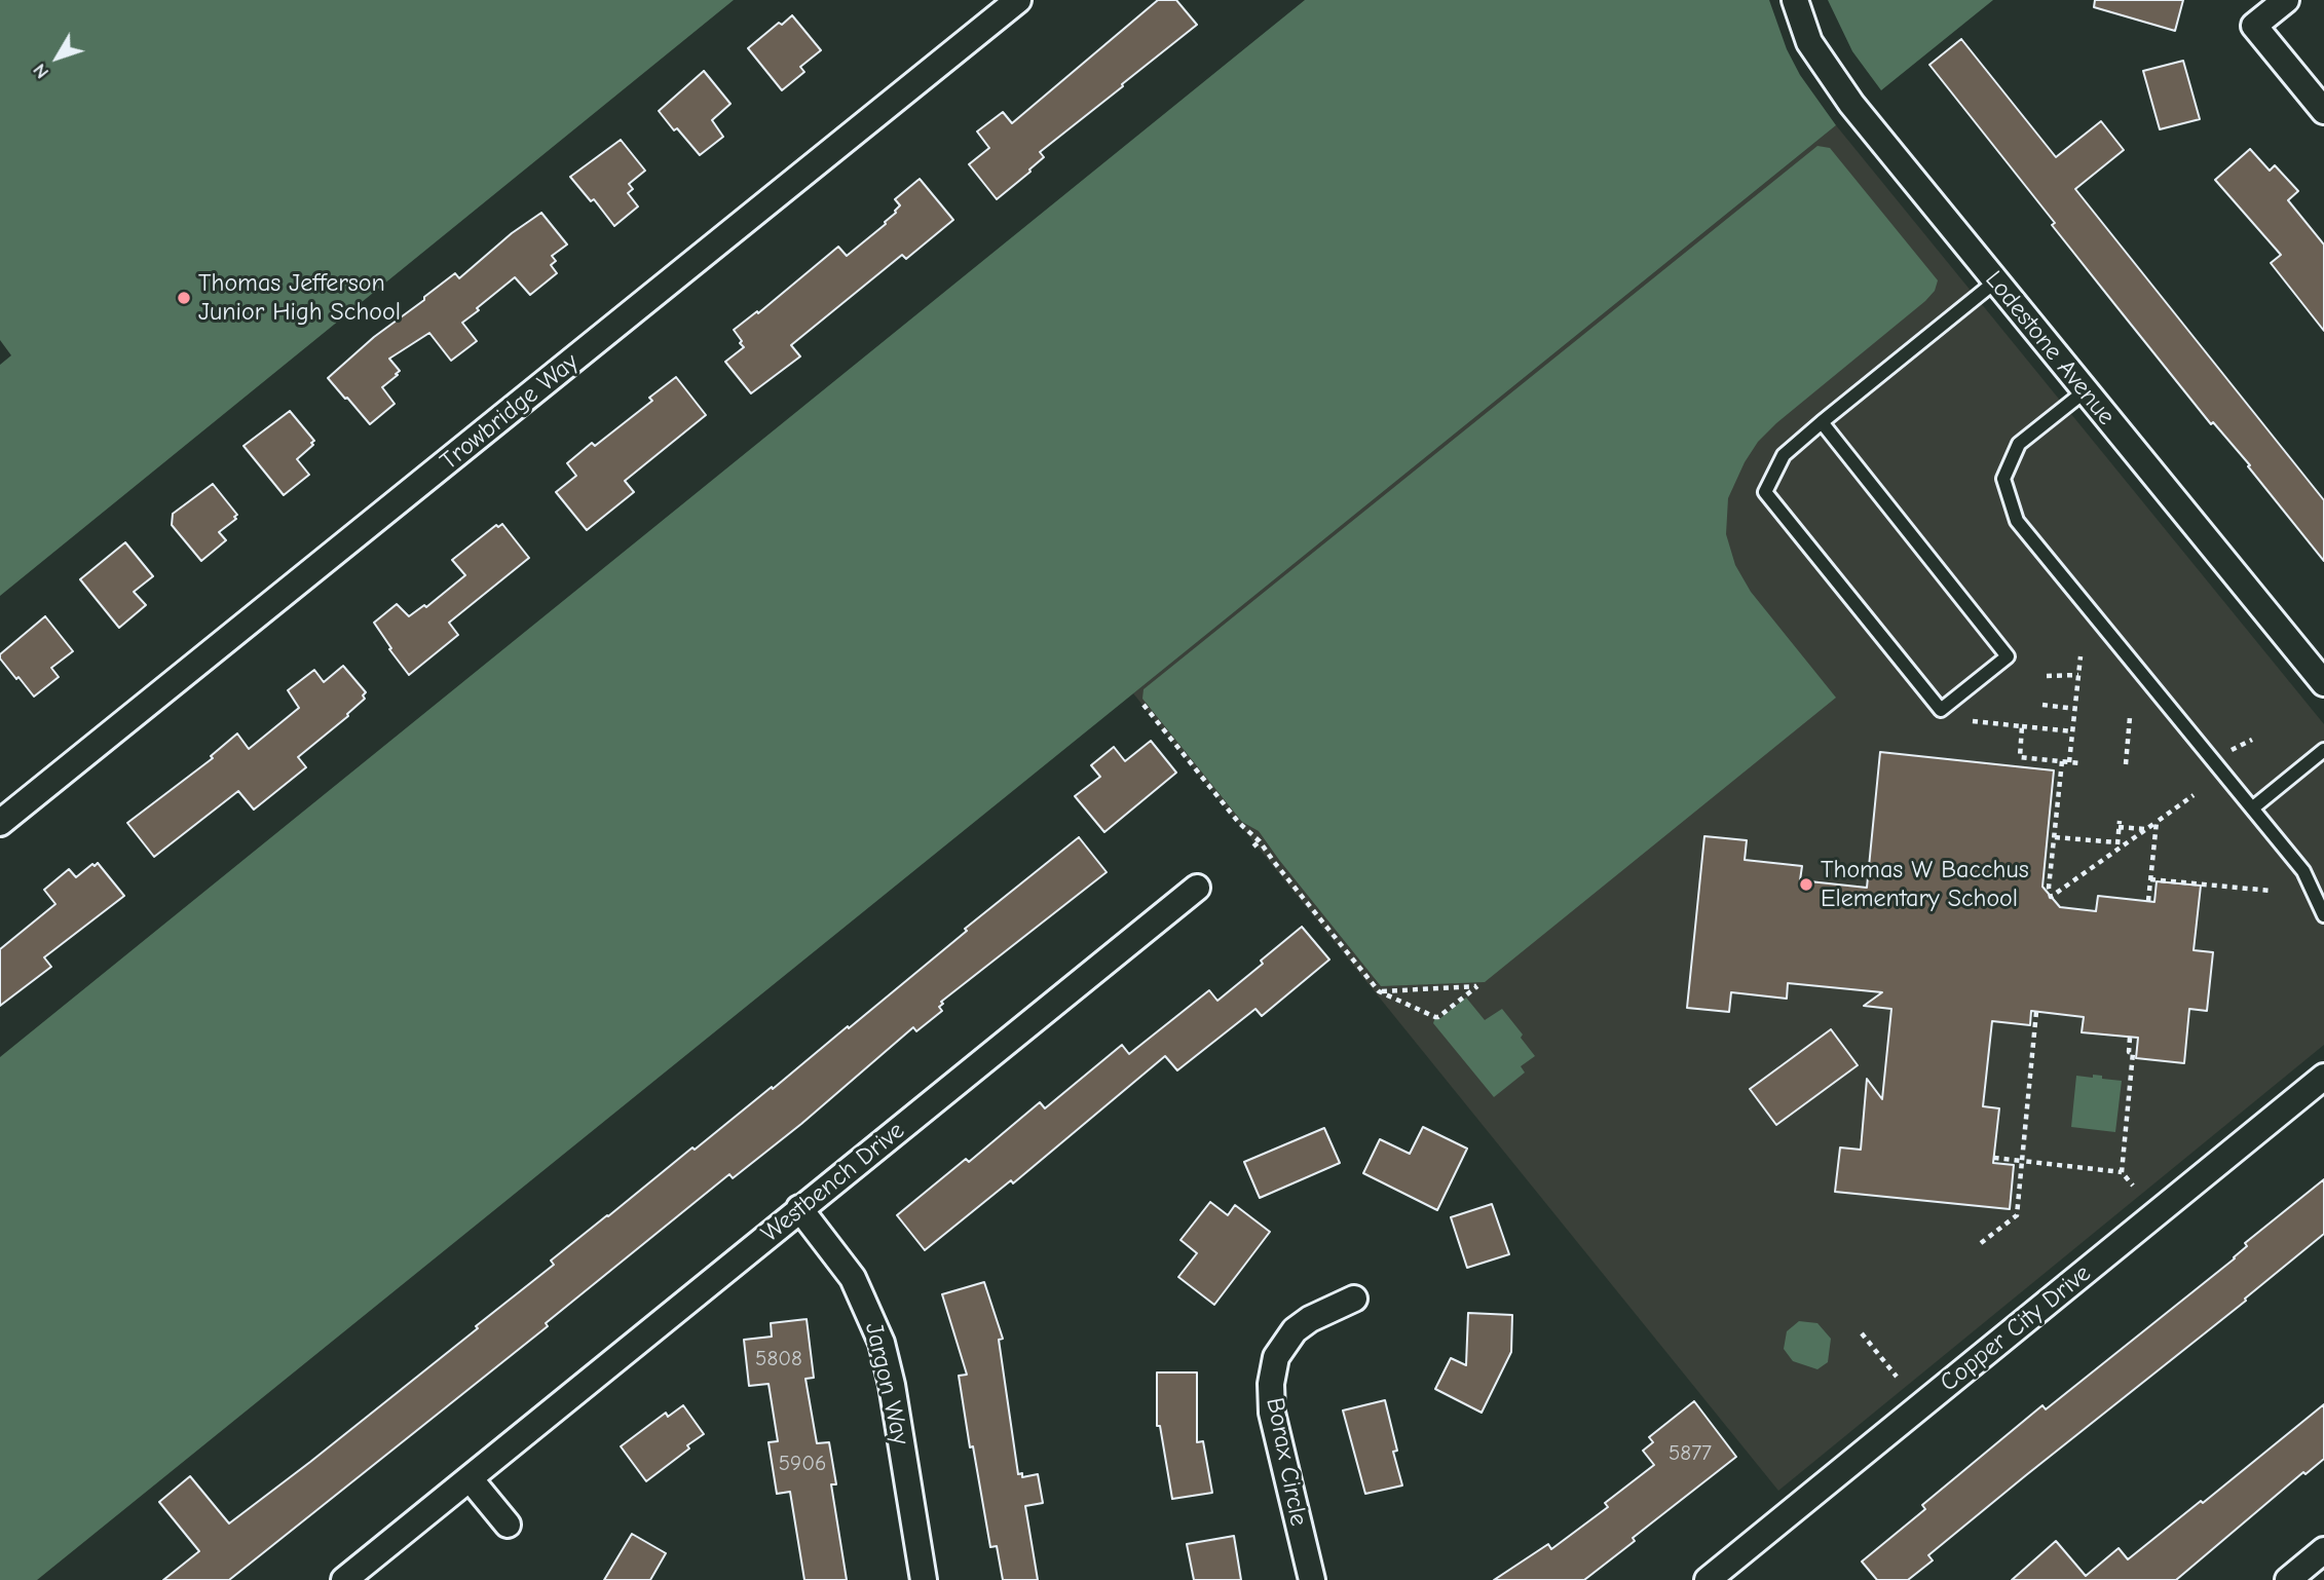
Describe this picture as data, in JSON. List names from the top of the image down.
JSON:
{
  "streets": {
    "street": [
      "Lodestone Avenue",
      "Trowbridge Way",
      "Westbench Drive",
      "Copper City Drive",
      "Jargon Way",
      "Borax Circle"
    ]
  },
  "crossings": [
    ["Westbench Drive", "Jargon Way"]
  ],
  "places": ["Thomas Jefferson Junior High School", "Thomas W Bacchus Elementary School"],
  "house_numbers": ["5808", "5877", "5906"],
  "north": "bottom left"
}
